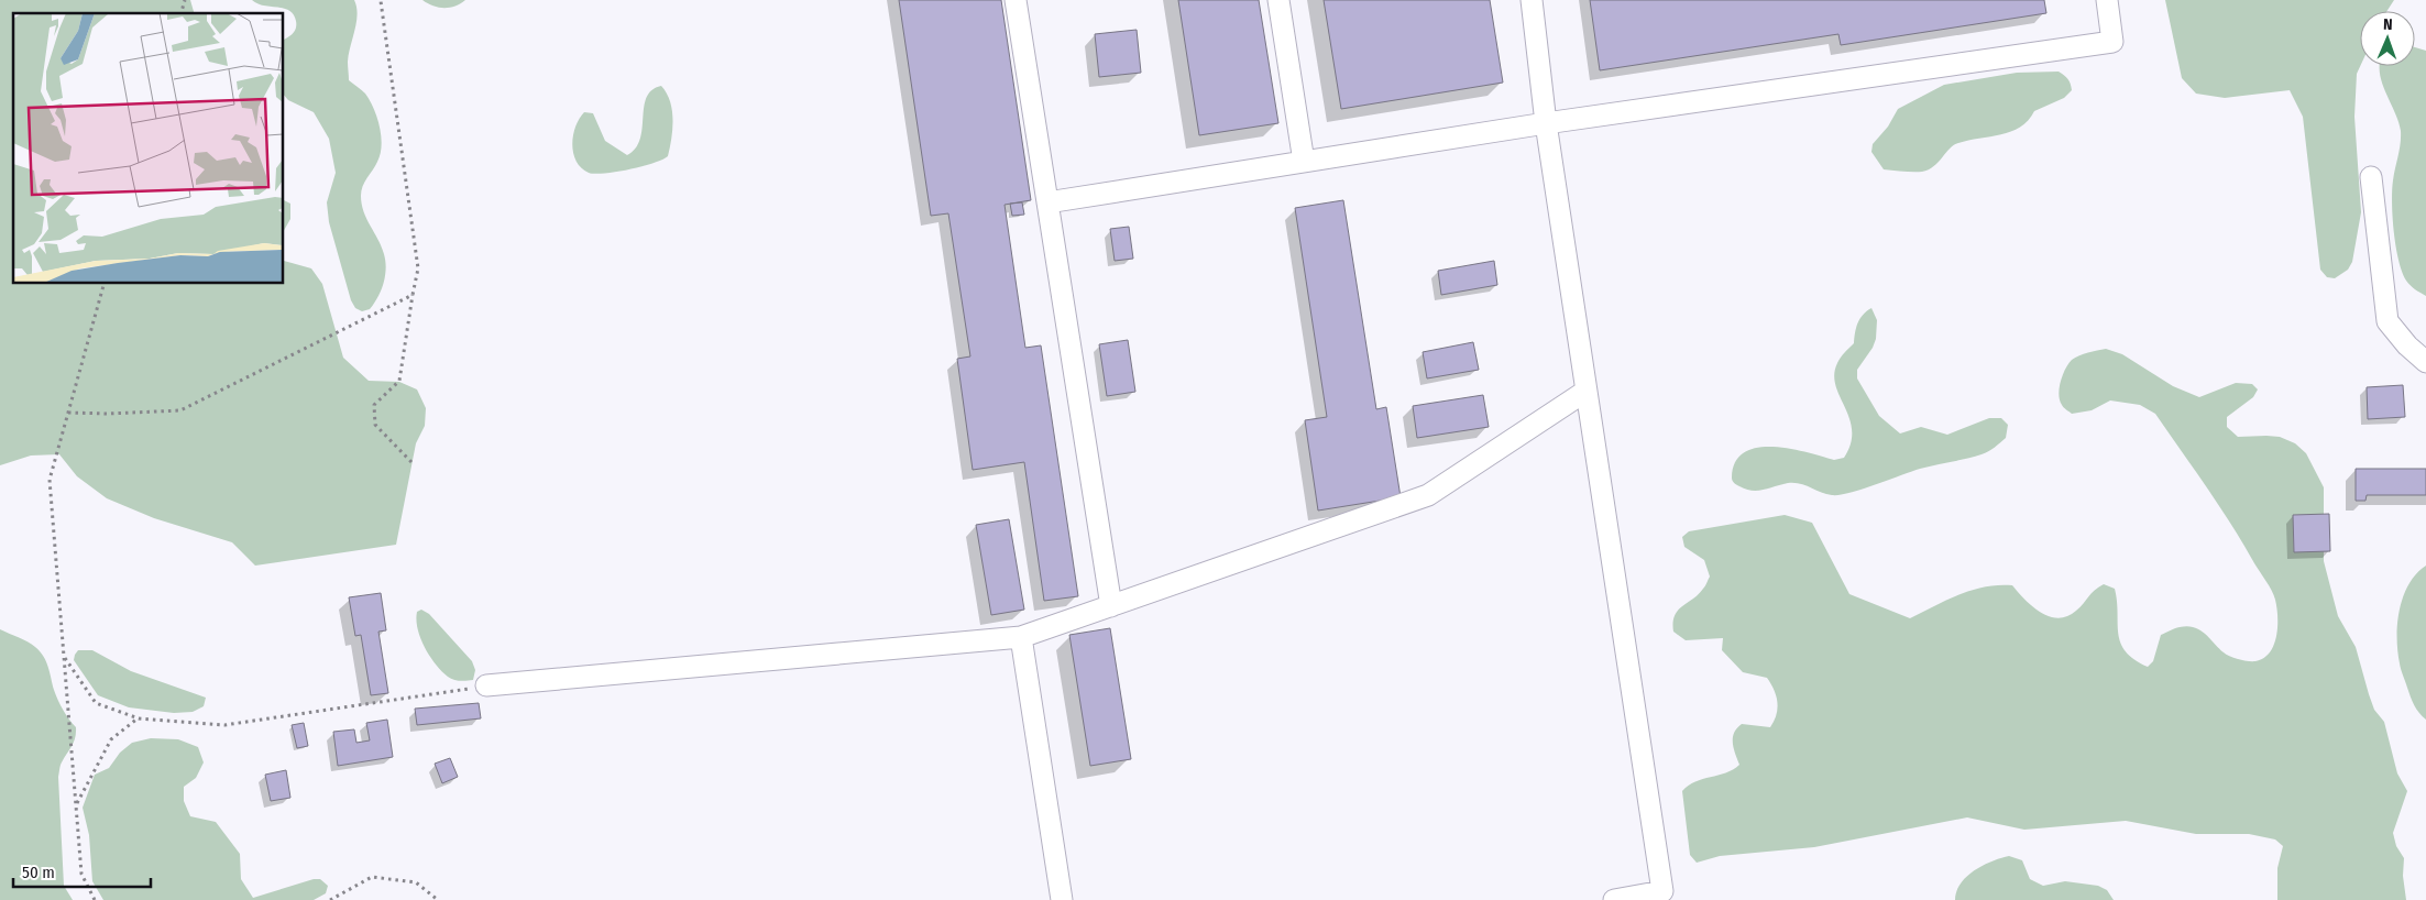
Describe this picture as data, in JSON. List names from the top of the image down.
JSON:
{
  "scale_bar": "50 m",
  "north": "top"
}
